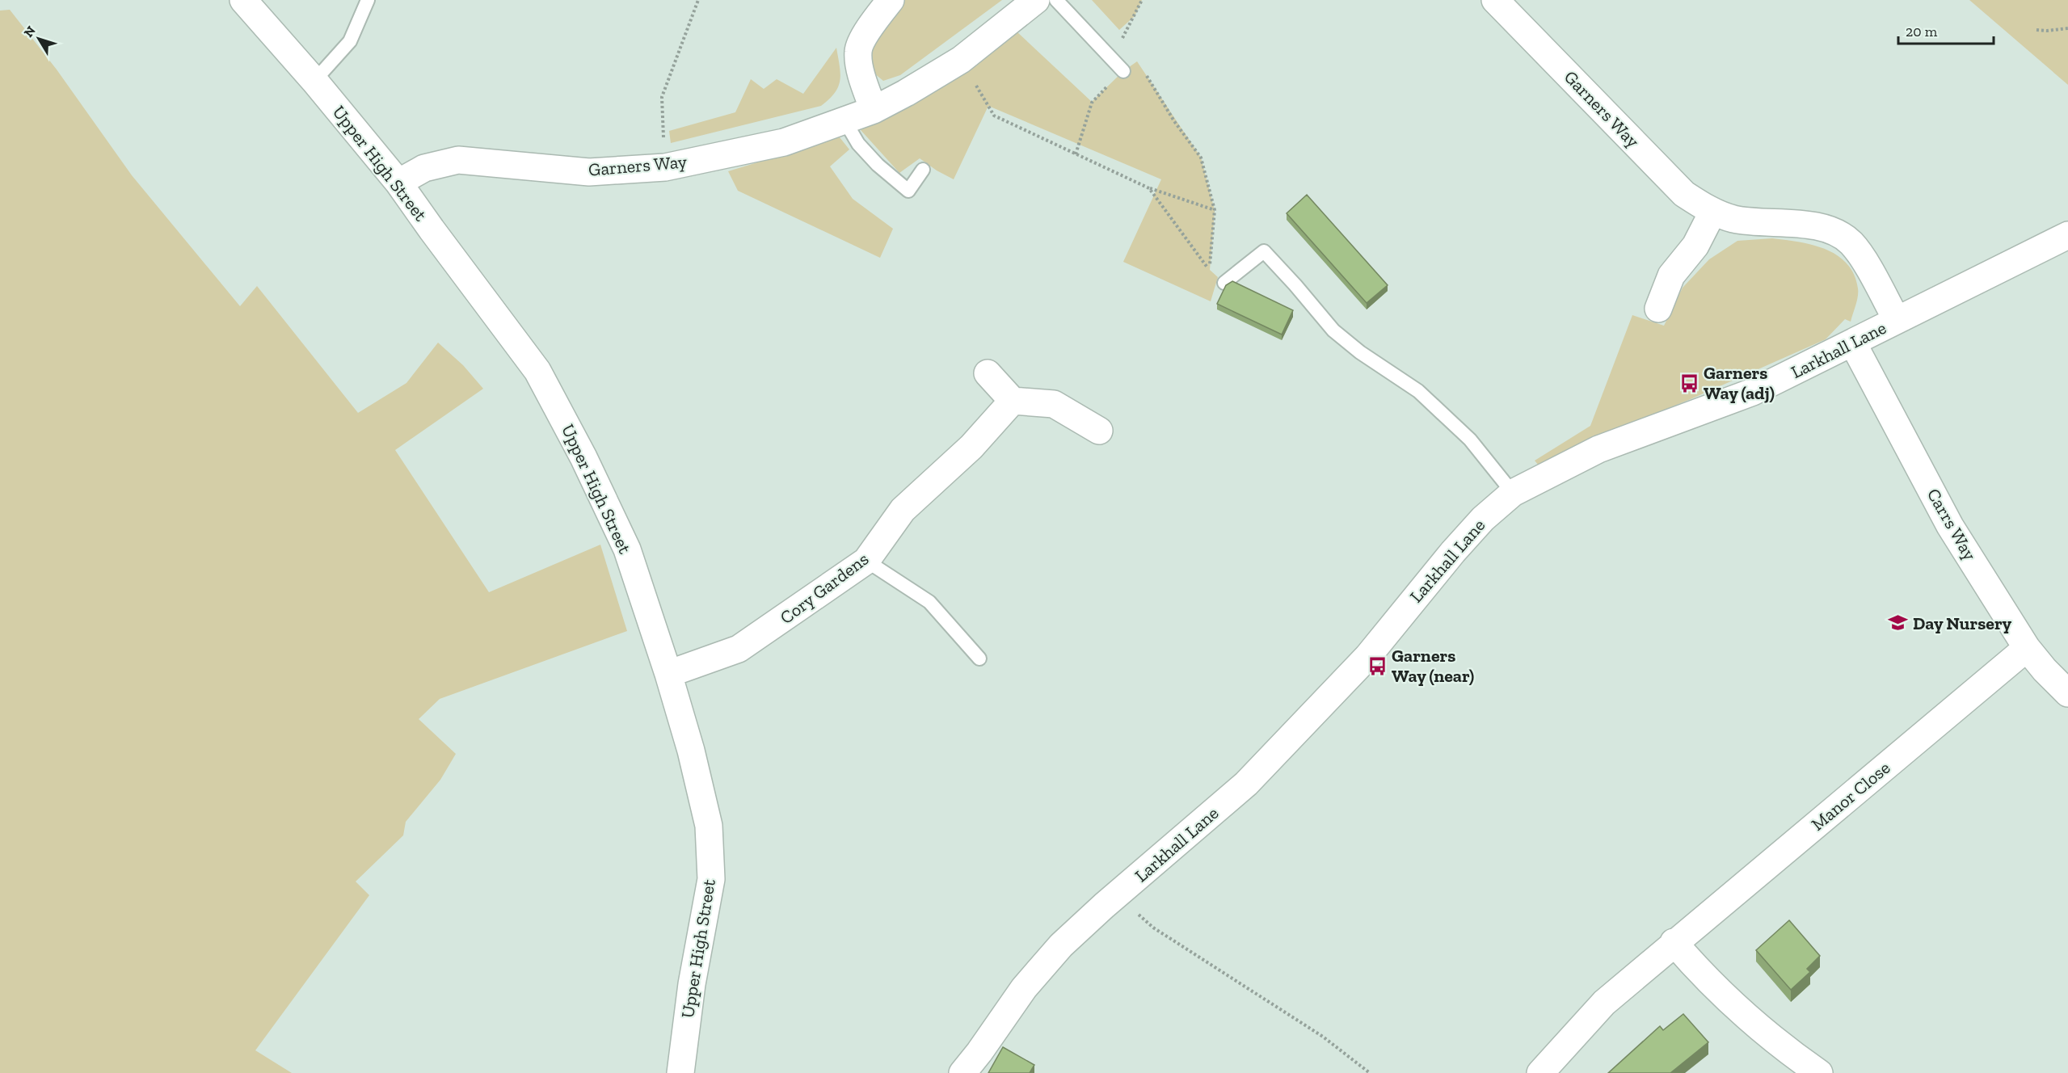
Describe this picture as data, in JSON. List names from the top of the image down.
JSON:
{
  "streets": {
    "street": [
      "Garners Way",
      "Upper High Street",
      "Larkhall Lane",
      "Carrs Way",
      "Cory Gardens",
      "Manor Close"
    ]
  },
  "crossings": [
    ["Garners Way", "Upper High Street"],
    ["Garners Way", "Larkhall Lane"],
    ["Upper High Street", "Cory Gardens"],
    ["Larkhall Lane", "Carrs Way"],
    ["Carrs Way", "Manor Close"]
  ],
  "places": {
    "bus stop": ["Garners Way (adj)", "Garners Way (near)"],
    "school or university": ["Day Nursery"]
  },
  "scale_bar": "20 m",
  "north": "top left"
}
